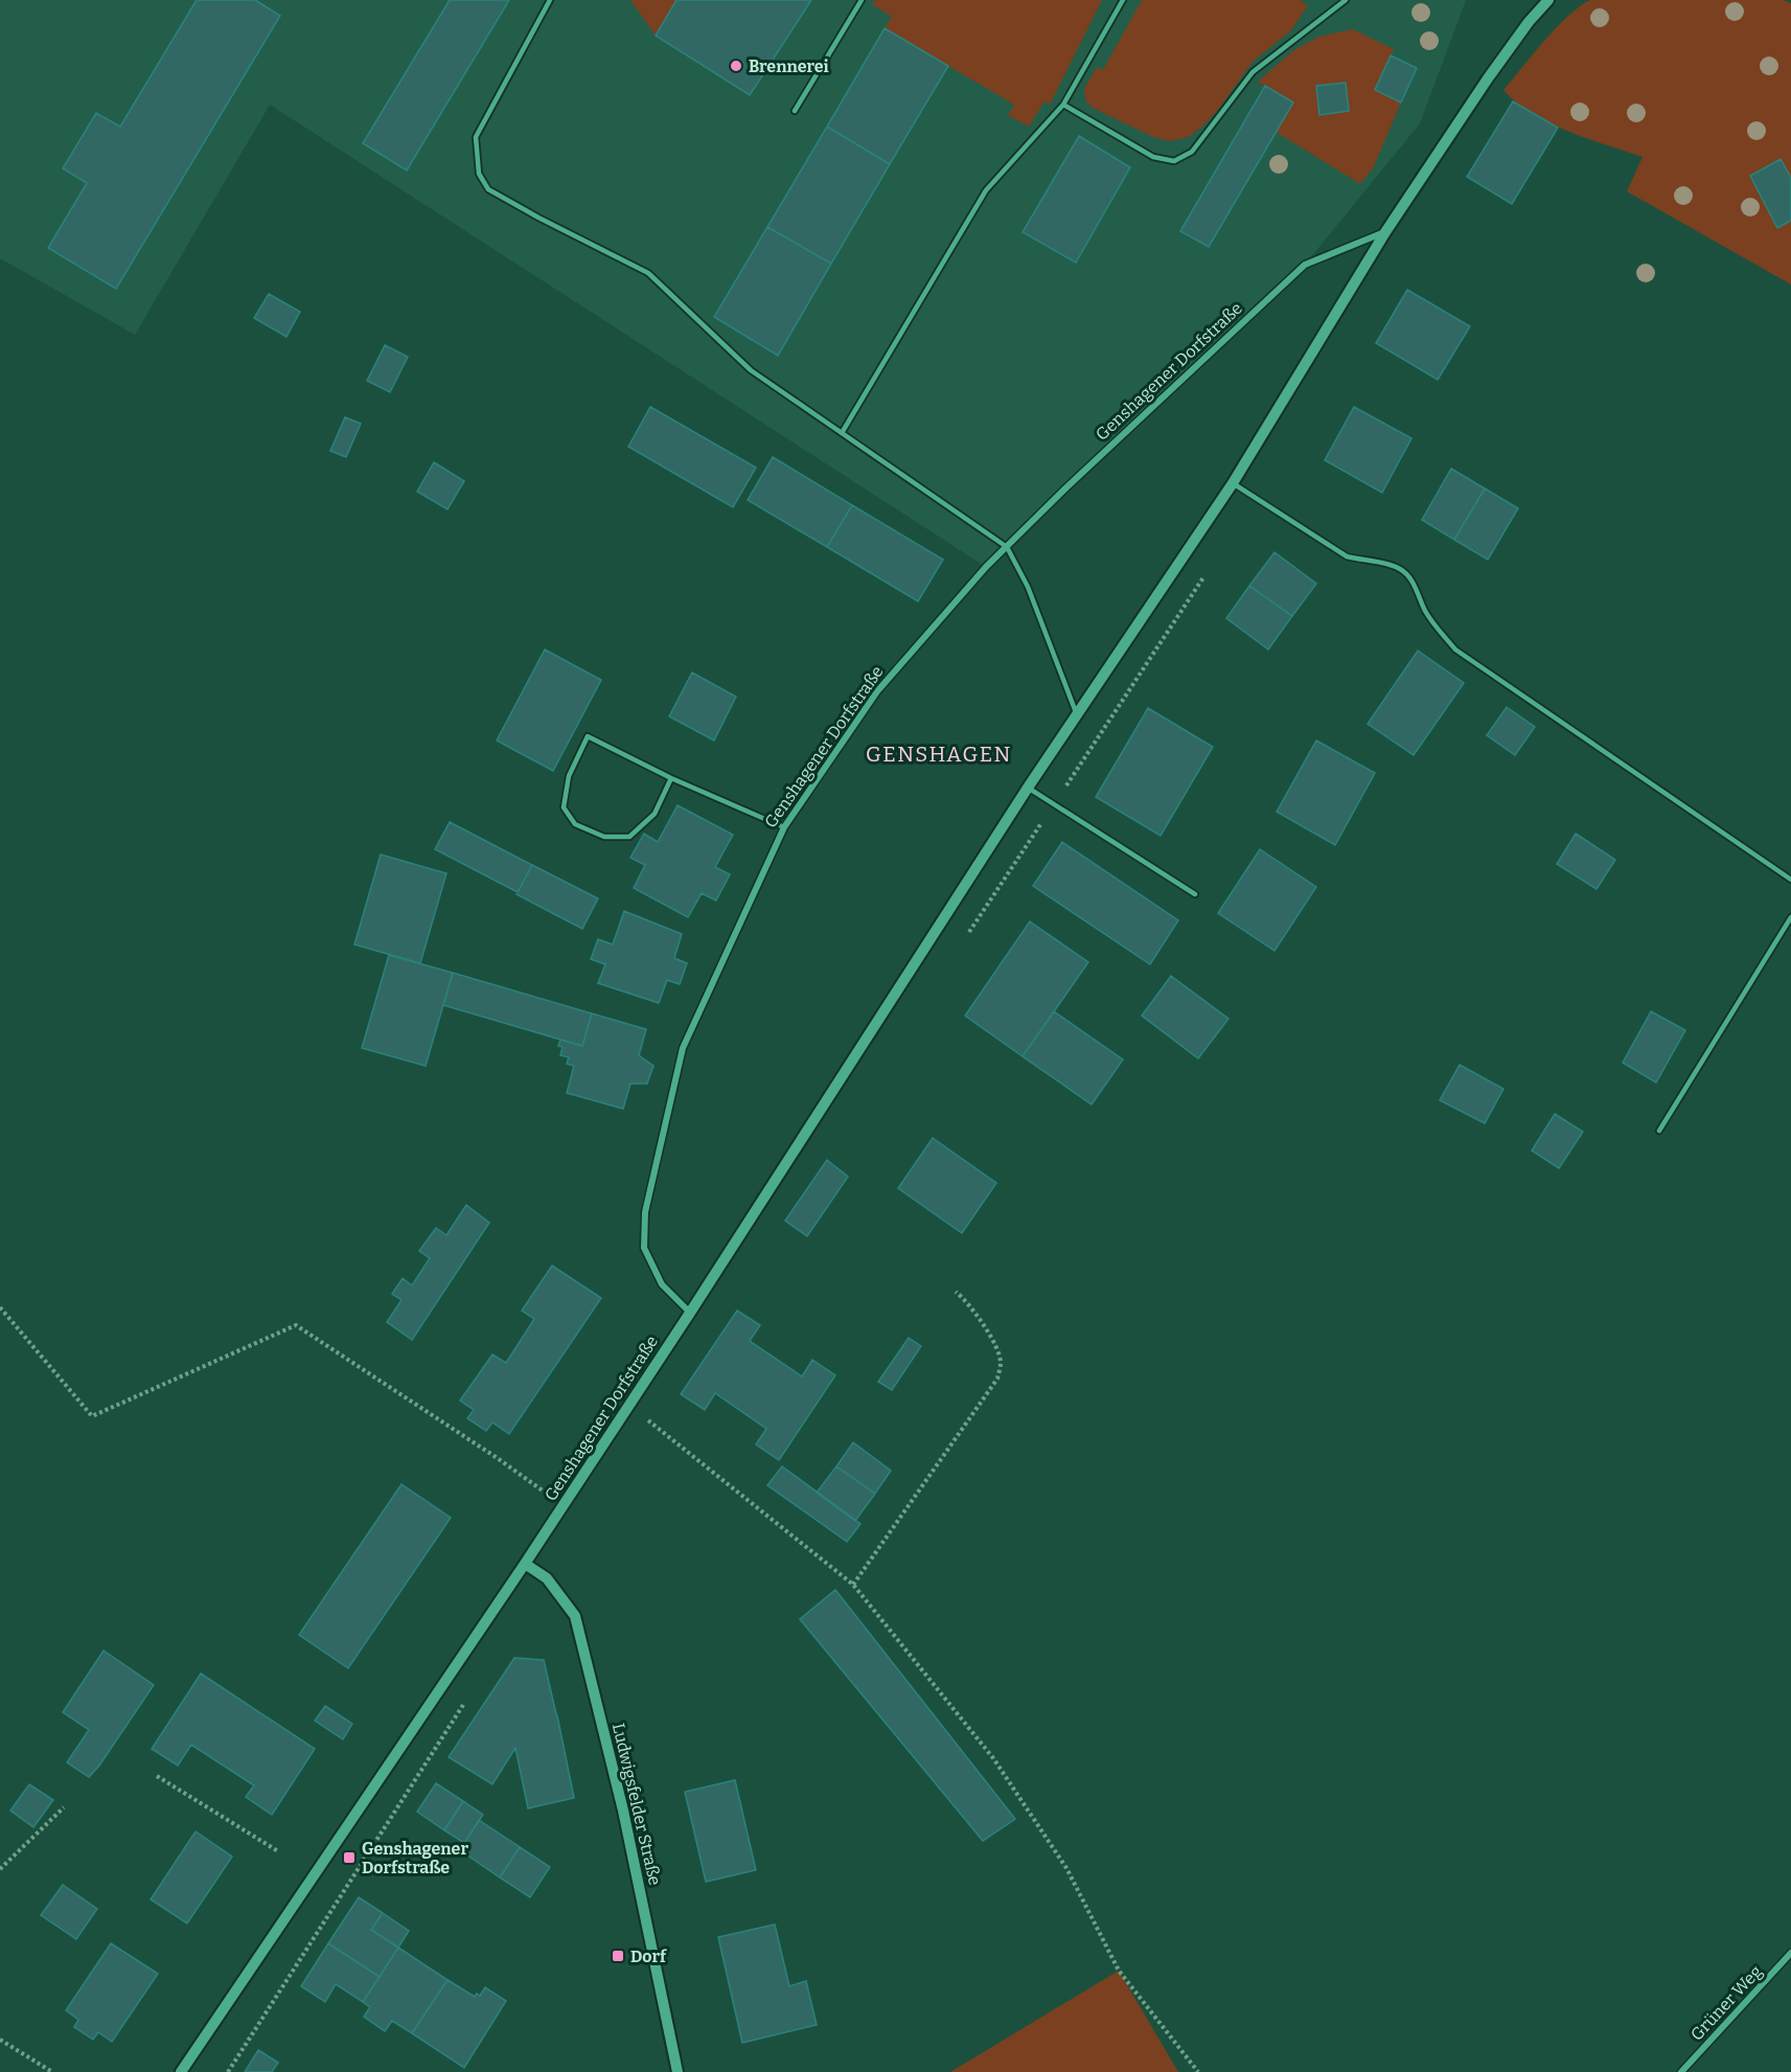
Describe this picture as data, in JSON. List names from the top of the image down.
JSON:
{
  "streets": {
    "street": ["Genshagener Dorfstraße", "Ludwigsfelder Straße", "Grüner Weg"]
  },
  "crossings": [
    ["Genshagener Dorfstraße", "Ludwigsfelder Straße"]
  ],
  "districts": ["GENSHAGEN"],
  "places": {
    "other": ["Brennerei"],
    "transit": ["Genshagener Dorfstraße", "Dorf"]
  }
}
